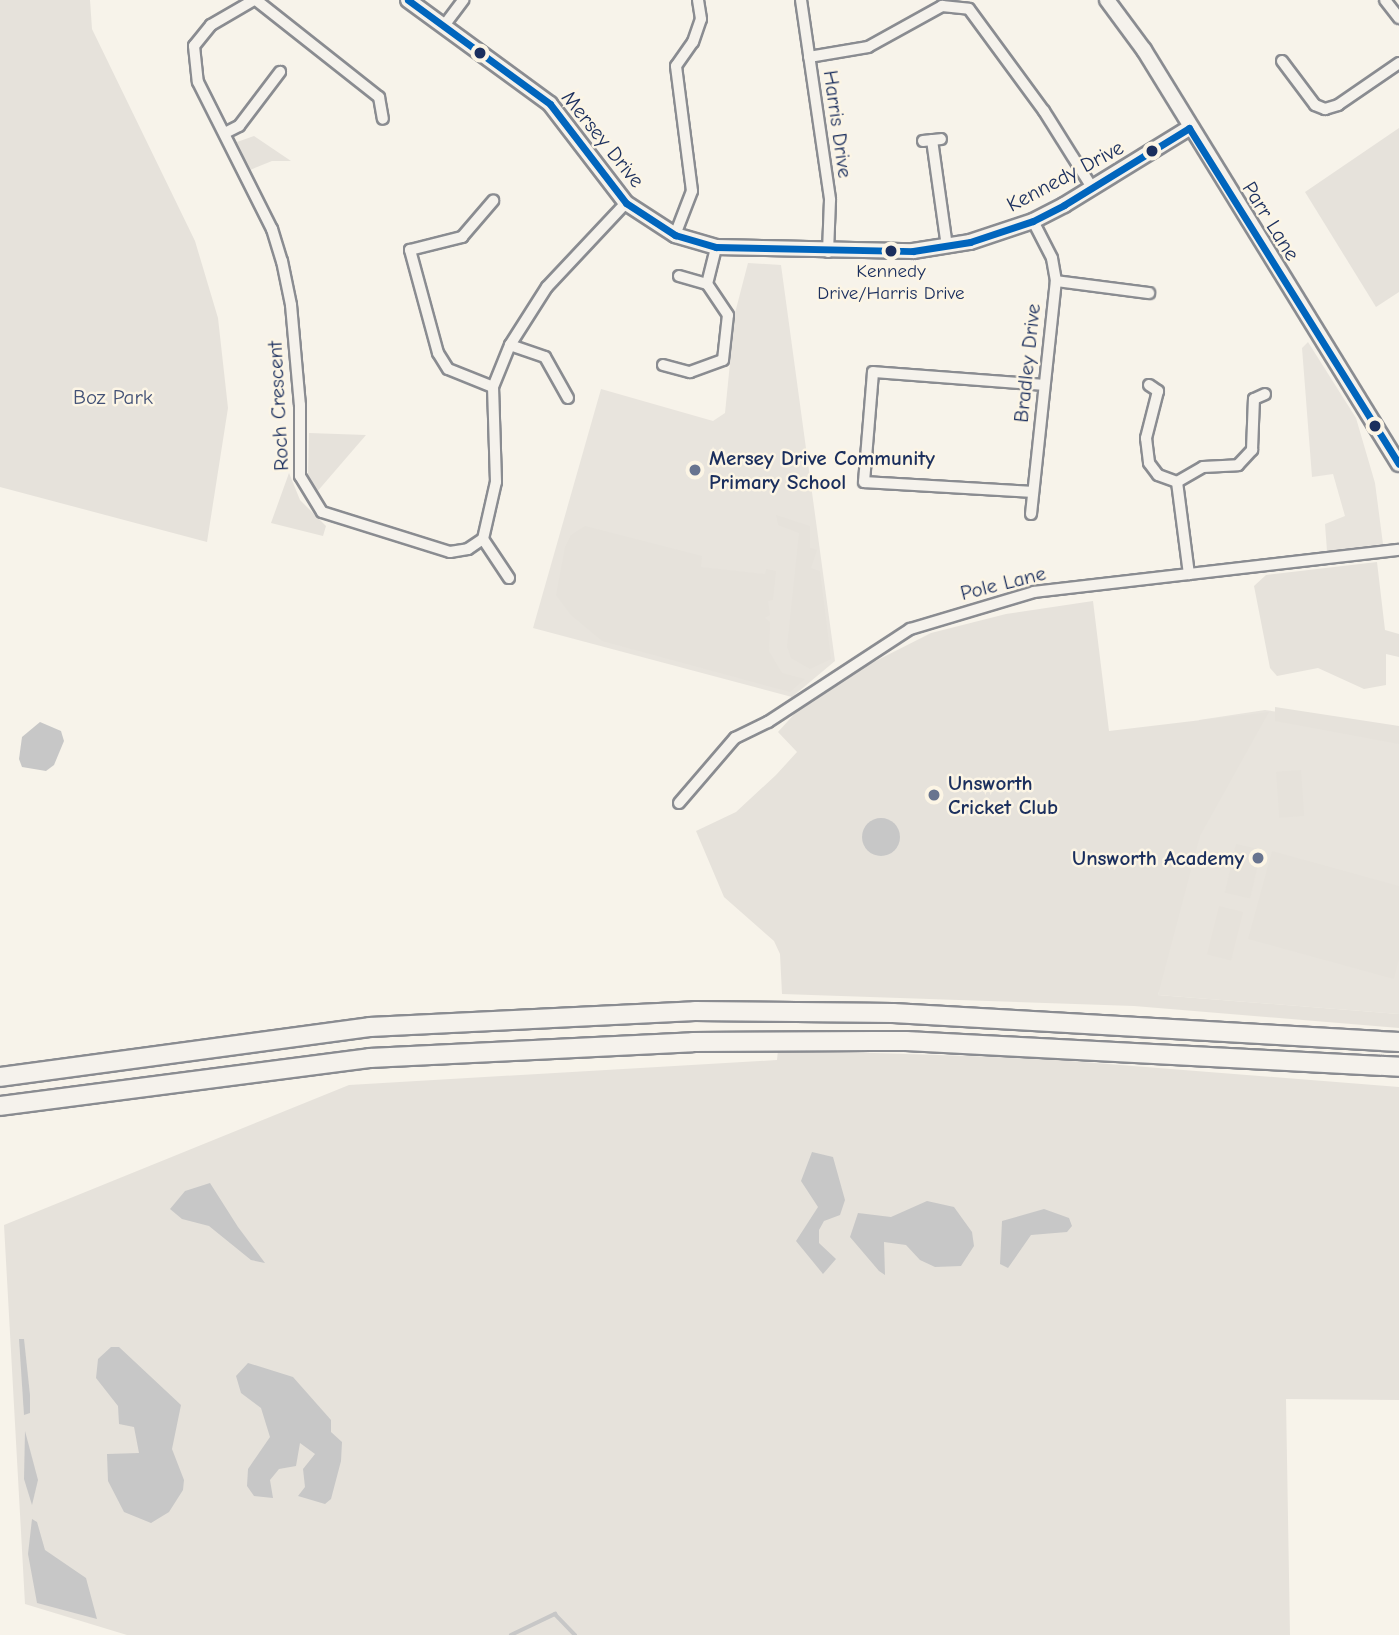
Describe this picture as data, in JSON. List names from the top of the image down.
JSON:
{
  "streets": {
    "street": [
      "Harris Drive",
      "Mersey Drive",
      "Kennedy Drive",
      "Parr Lane",
      "Bradley Drive",
      "Roch Crescent",
      "Pole Lane"
    ]
  },
  "crossings": [
    ["Harris Drive", "Mersey Drive"],
    ["Harris Drive", "Kennedy Drive"],
    ["Mersey Drive", "Kennedy Drive"],
    ["Kennedy Drive", "Parr Lane"],
    ["Kennedy Drive", "Bradley Drive"]
  ],
  "parks": ["Boz Park"],
  "places": [
    "Kennedy Drive/Harris Drive",
    "Mersey Drive Community Primary School",
    "Unsworth Cricket Club",
    "Unsworth Academy"
  ]
}
